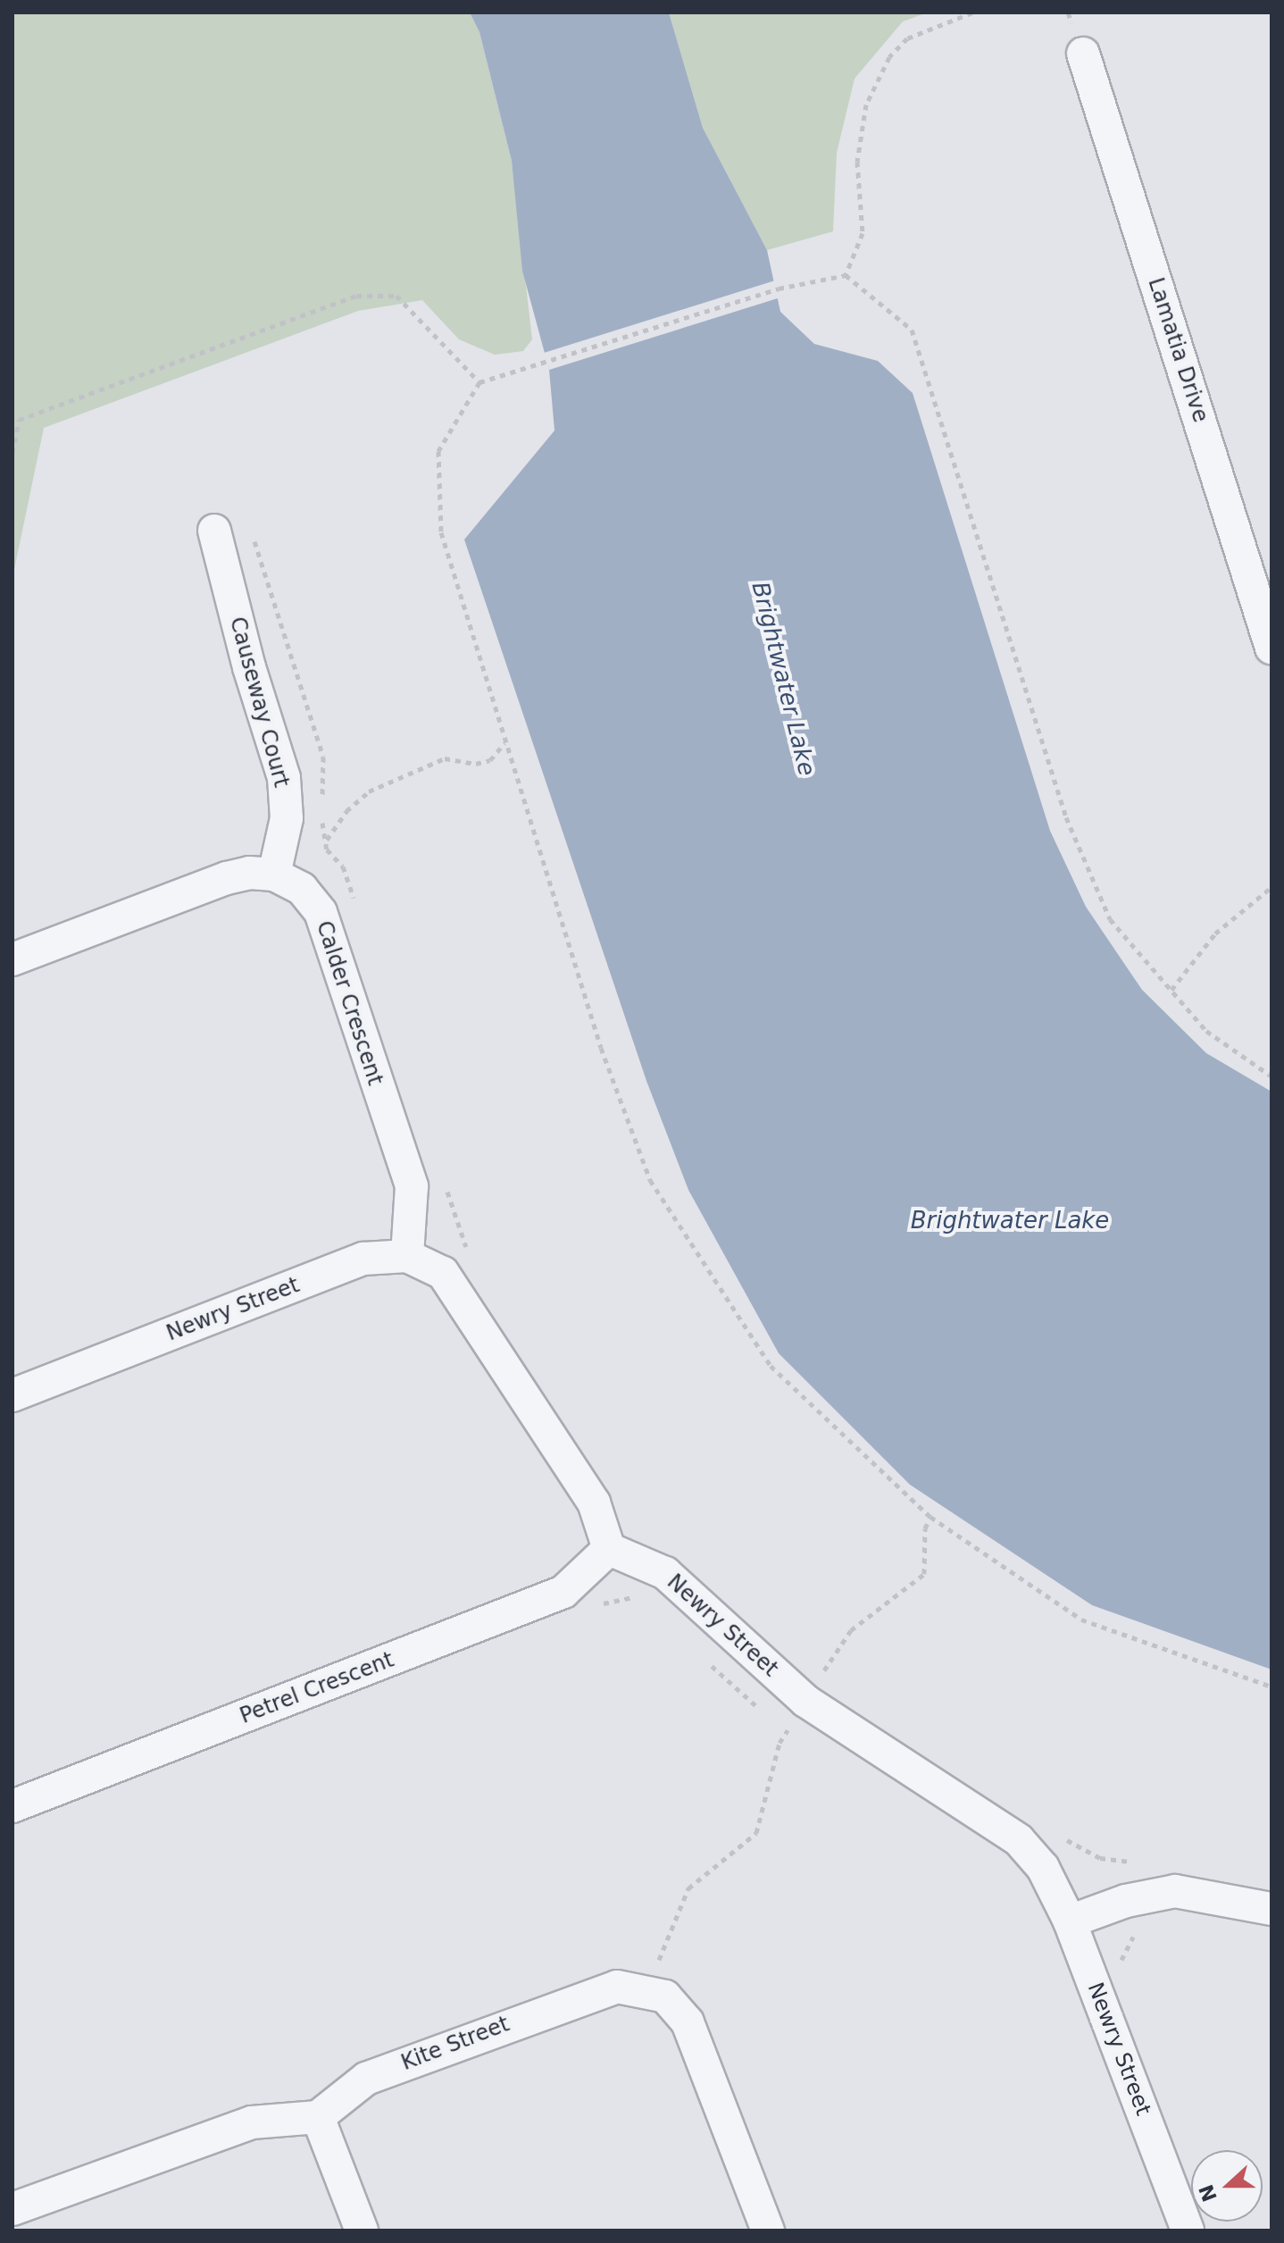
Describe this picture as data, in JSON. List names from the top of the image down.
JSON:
{
  "streets": {
    "street": [
      "Lamatia Drive",
      "Causeway Court",
      "Calder Crescent",
      "Newry Street",
      "Petrel Crescent",
      "Kite Street"
    ]
  },
  "crossings": [
    ["Causeway Court", "Calder Crescent"],
    ["Calder Crescent", "Newry Street"],
    ["Newry Street", "Petrel Crescent"]
  ],
  "water": ["Brightwater Lake"],
  "north": "left"
}
